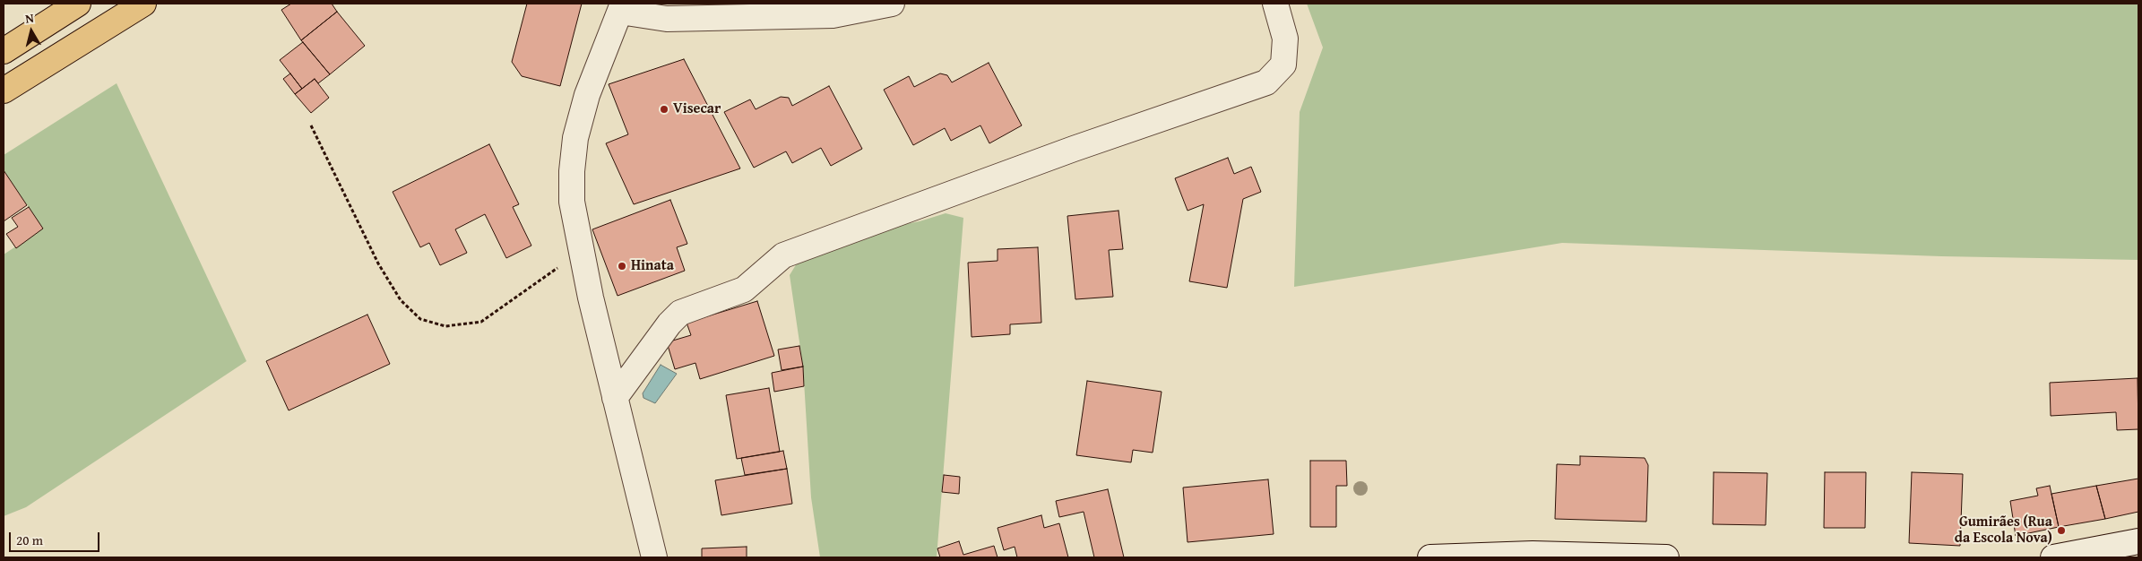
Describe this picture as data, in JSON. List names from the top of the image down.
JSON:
{
  "places": ["Visecar", "Hinata", "Gumirães (Rua da Escola Nova)"],
  "scale_bar": "20 m",
  "north": "top"
}
